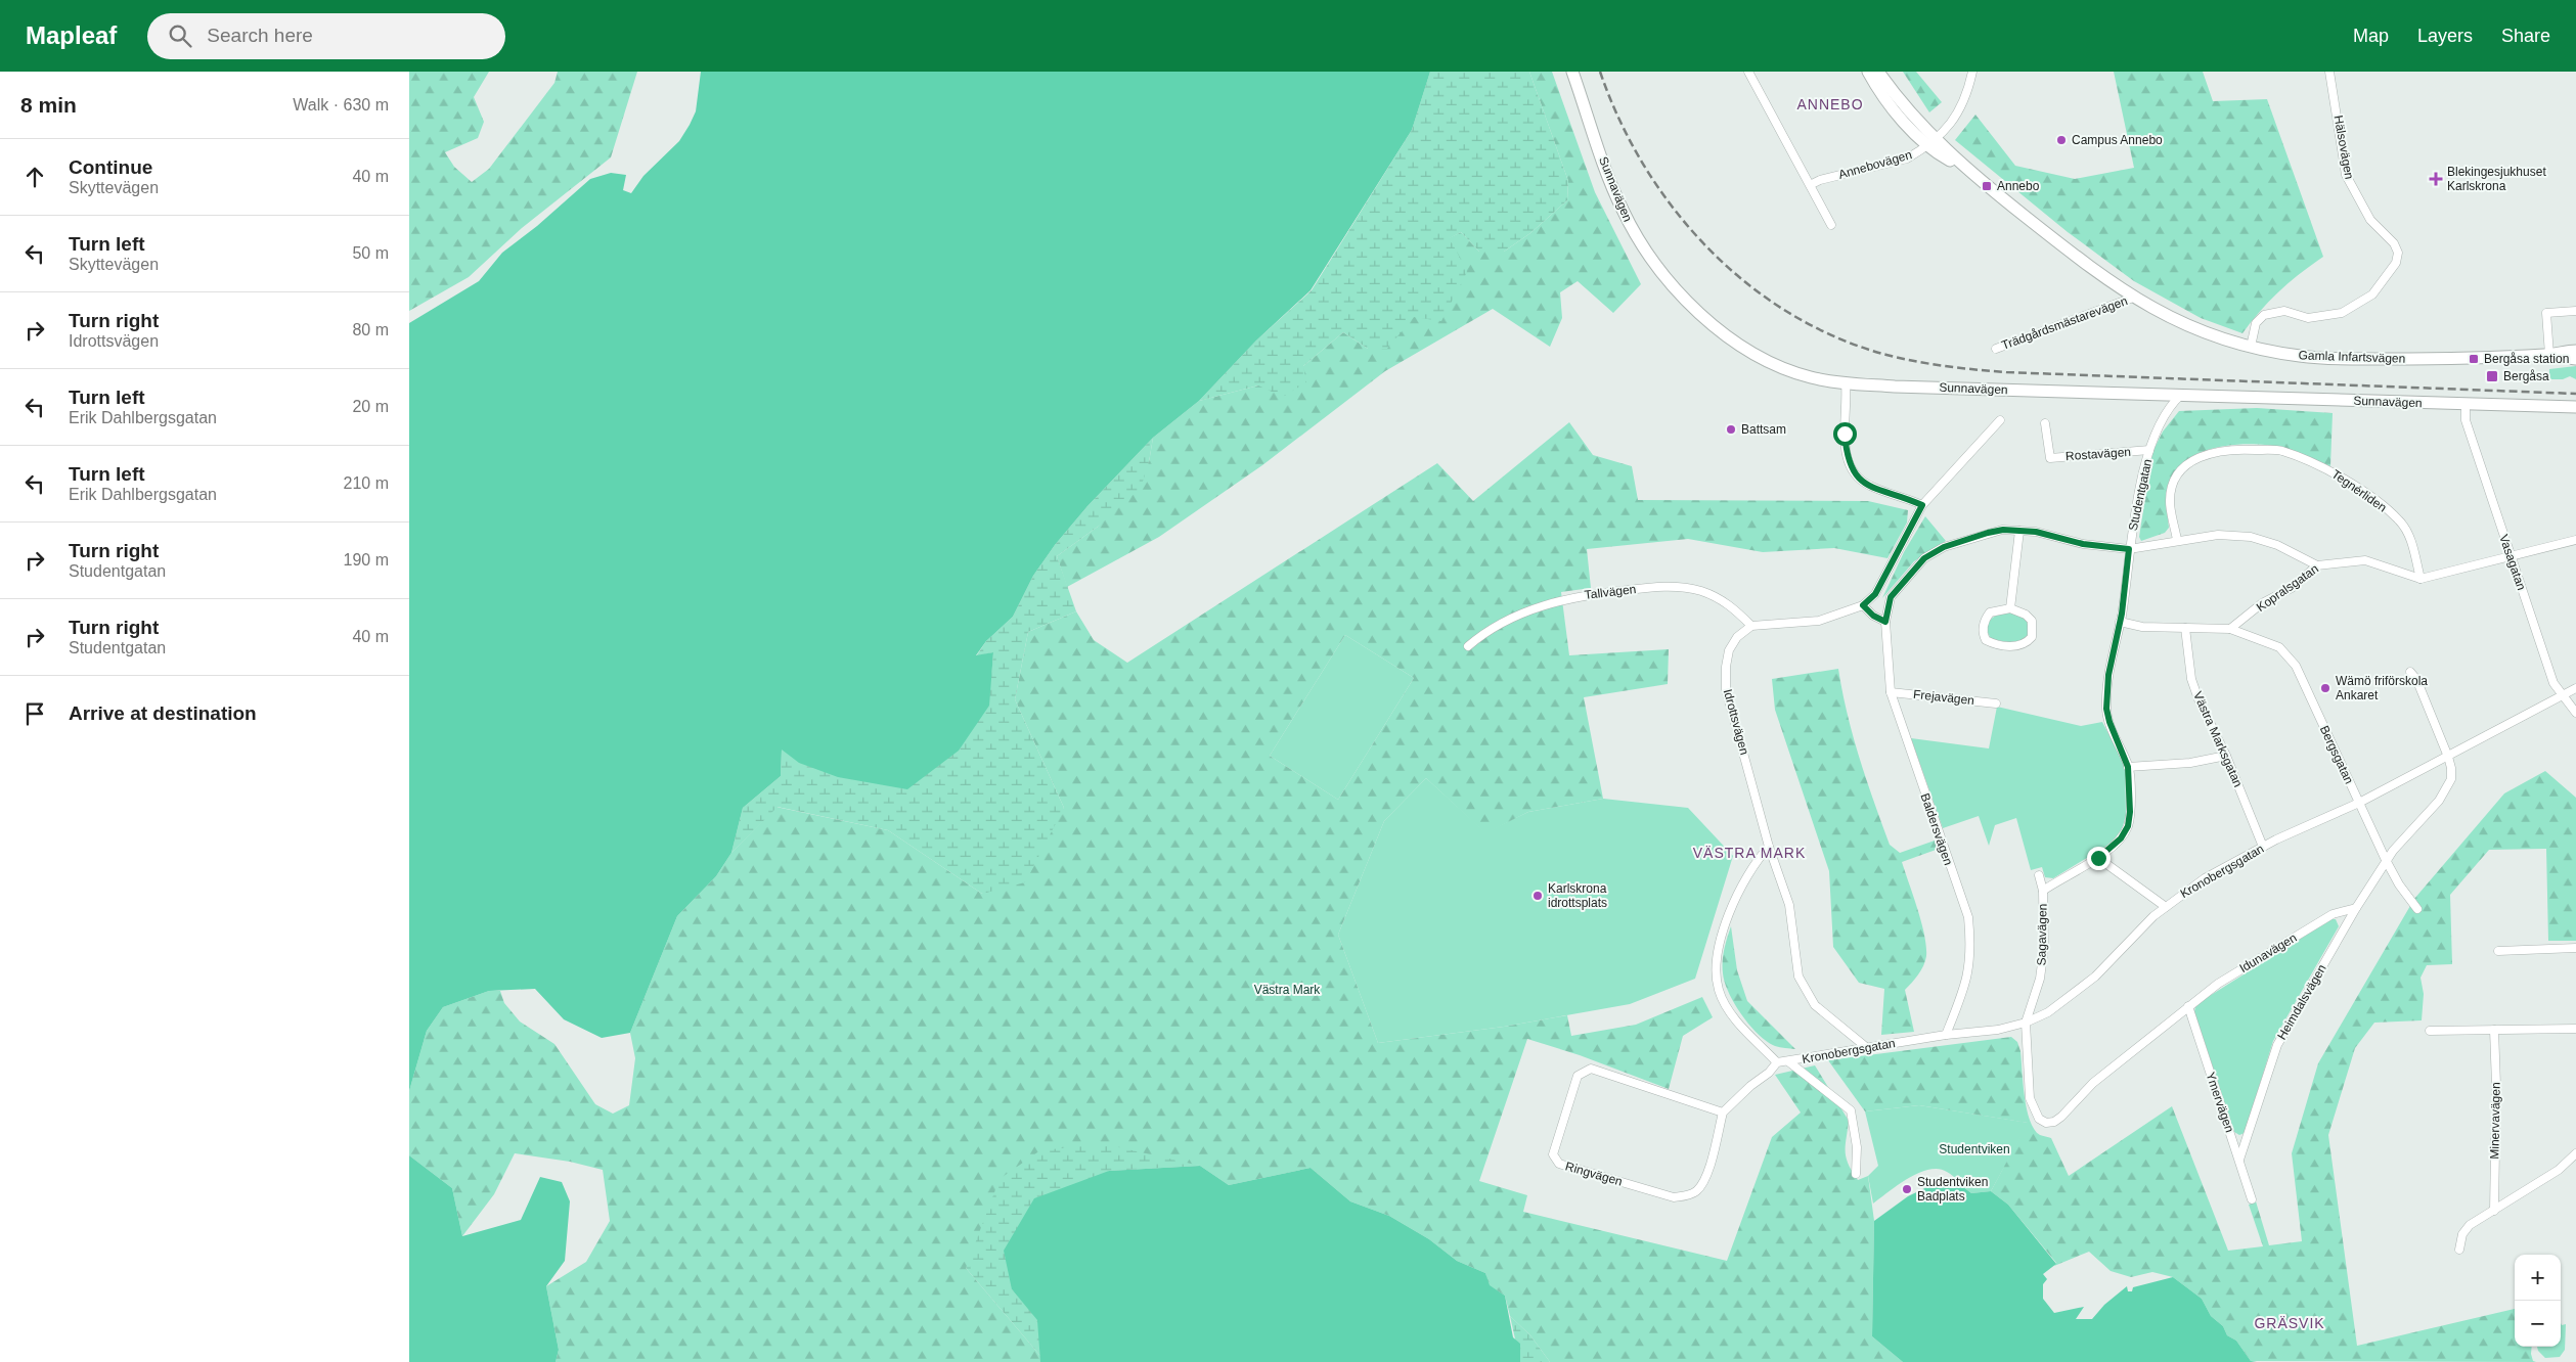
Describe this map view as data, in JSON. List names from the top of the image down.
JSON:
{
  "streets": {
    "main road": ["Sunnavägen", "Gamla Infartsvägen"],
    "street": [
      "Hälsovägen",
      "Annebovägen",
      "Trädgårdsmästarevägen",
      "Rostavägen",
      "Tegnérliden",
      "Studentgatan",
      "Vasagatan",
      "Kopralsgatan",
      "Tallvägen",
      "Frejavägen",
      "Idrottsvägen",
      "Västra Marksgatan",
      "Bergsgatan",
      "Baldersvägen",
      "Kronobergsgatan",
      "Sagavägen",
      "Idunavägen",
      "Heimdalsvägen",
      "Ymervägen",
      "Minervavägen",
      "Ringvägen"
    ]
  },
  "crossings": [
    ["Hälsovägen", "Gamla Infartsvägen"],
    ["Annebovägen", "Gamla Infartsvägen"],
    ["Sunnavägen", "Studentgatan"],
    ["Sunnavägen", "Vasagatan"],
    ["Trädgårdsmästarevägen", "Gamla Infartsvägen"],
    ["Rostavägen", "Studentgatan"],
    ["Tegnérliden", "Kopralsgatan"],
    ["Tegnérliden", "Baldersvägen"],
    ["Studentgatan", "Baldersvägen"],
    ["Studentgatan", "Sagavägen"],
    ["Vasagatan", "Kronobergsgatan"],
    ["Kopralsgatan", "Bergsgatan"],
    ["Kopralsgatan", "Baldersvägen"],
    ["Tallvägen", "Idrottsvägen"],
    ["Frejavägen", "Baldersvägen"],
    ["Idrottsvägen", "Kronobergsgatan"],
    ["Västra Marksgatan", "Kronobergsgatan"],
    ["Bergsgatan", "Kronobergsgatan"],
    ["Baldersvägen", "Kronobergsgatan"],
    ["Kronobergsgatan", "Sagavägen"],
    ["Kronobergsgatan", "Idunavägen"],
    ["Sagavägen", "Idunavägen"],
    ["Idunavägen", "Heimdalsvägen"],
    ["Idunavägen", "Ymervägen"],
    ["Heimdalsvägen", "Ymervägen"]
  ],
  "districts": ["ANNEBO", "VÄSTRA MARK", "GRÄSVIK"],
  "parks": ["Västra Mark", "Studentviken"],
  "places": {
    "other": [
      "Campus Annebo",
      "Battsam",
      "Wämö friförskola Ankaret",
      "Karlskrona idrottsplats",
      "Studentviken Badplats"
    ],
    "health": ["Blekingesjukhuset Karlskrona"],
    "transit": ["Annebo", "Bergåsa station", "Bergåsa"]
  },
  "page": {
    "header": "Mapleaf",
    "search": "Search here",
    "nav": ["Map", "Layers", "Share"],
    "heading": ["8 min", "Walk · 630 m"],
    "list": [
      ["Continue", "Skyttevägen", "40 m"],
      ["Turn left", "Skyttevägen", "50 m"],
      ["Turn right", "Idrottsvägen", "80 m"],
      ["Turn left", "Erik Dahlbergsgatan", "20 m"],
      ["Turn left", "Erik Dahlbergsgatan", "210 m"],
      ["Turn right", "Studentgatan", "190 m"],
      ["Turn right", "Studentgatan", "40 m"],
      "Arrive at destination"
    ],
    "map_buttons": ["+", "−"]
  }
}
